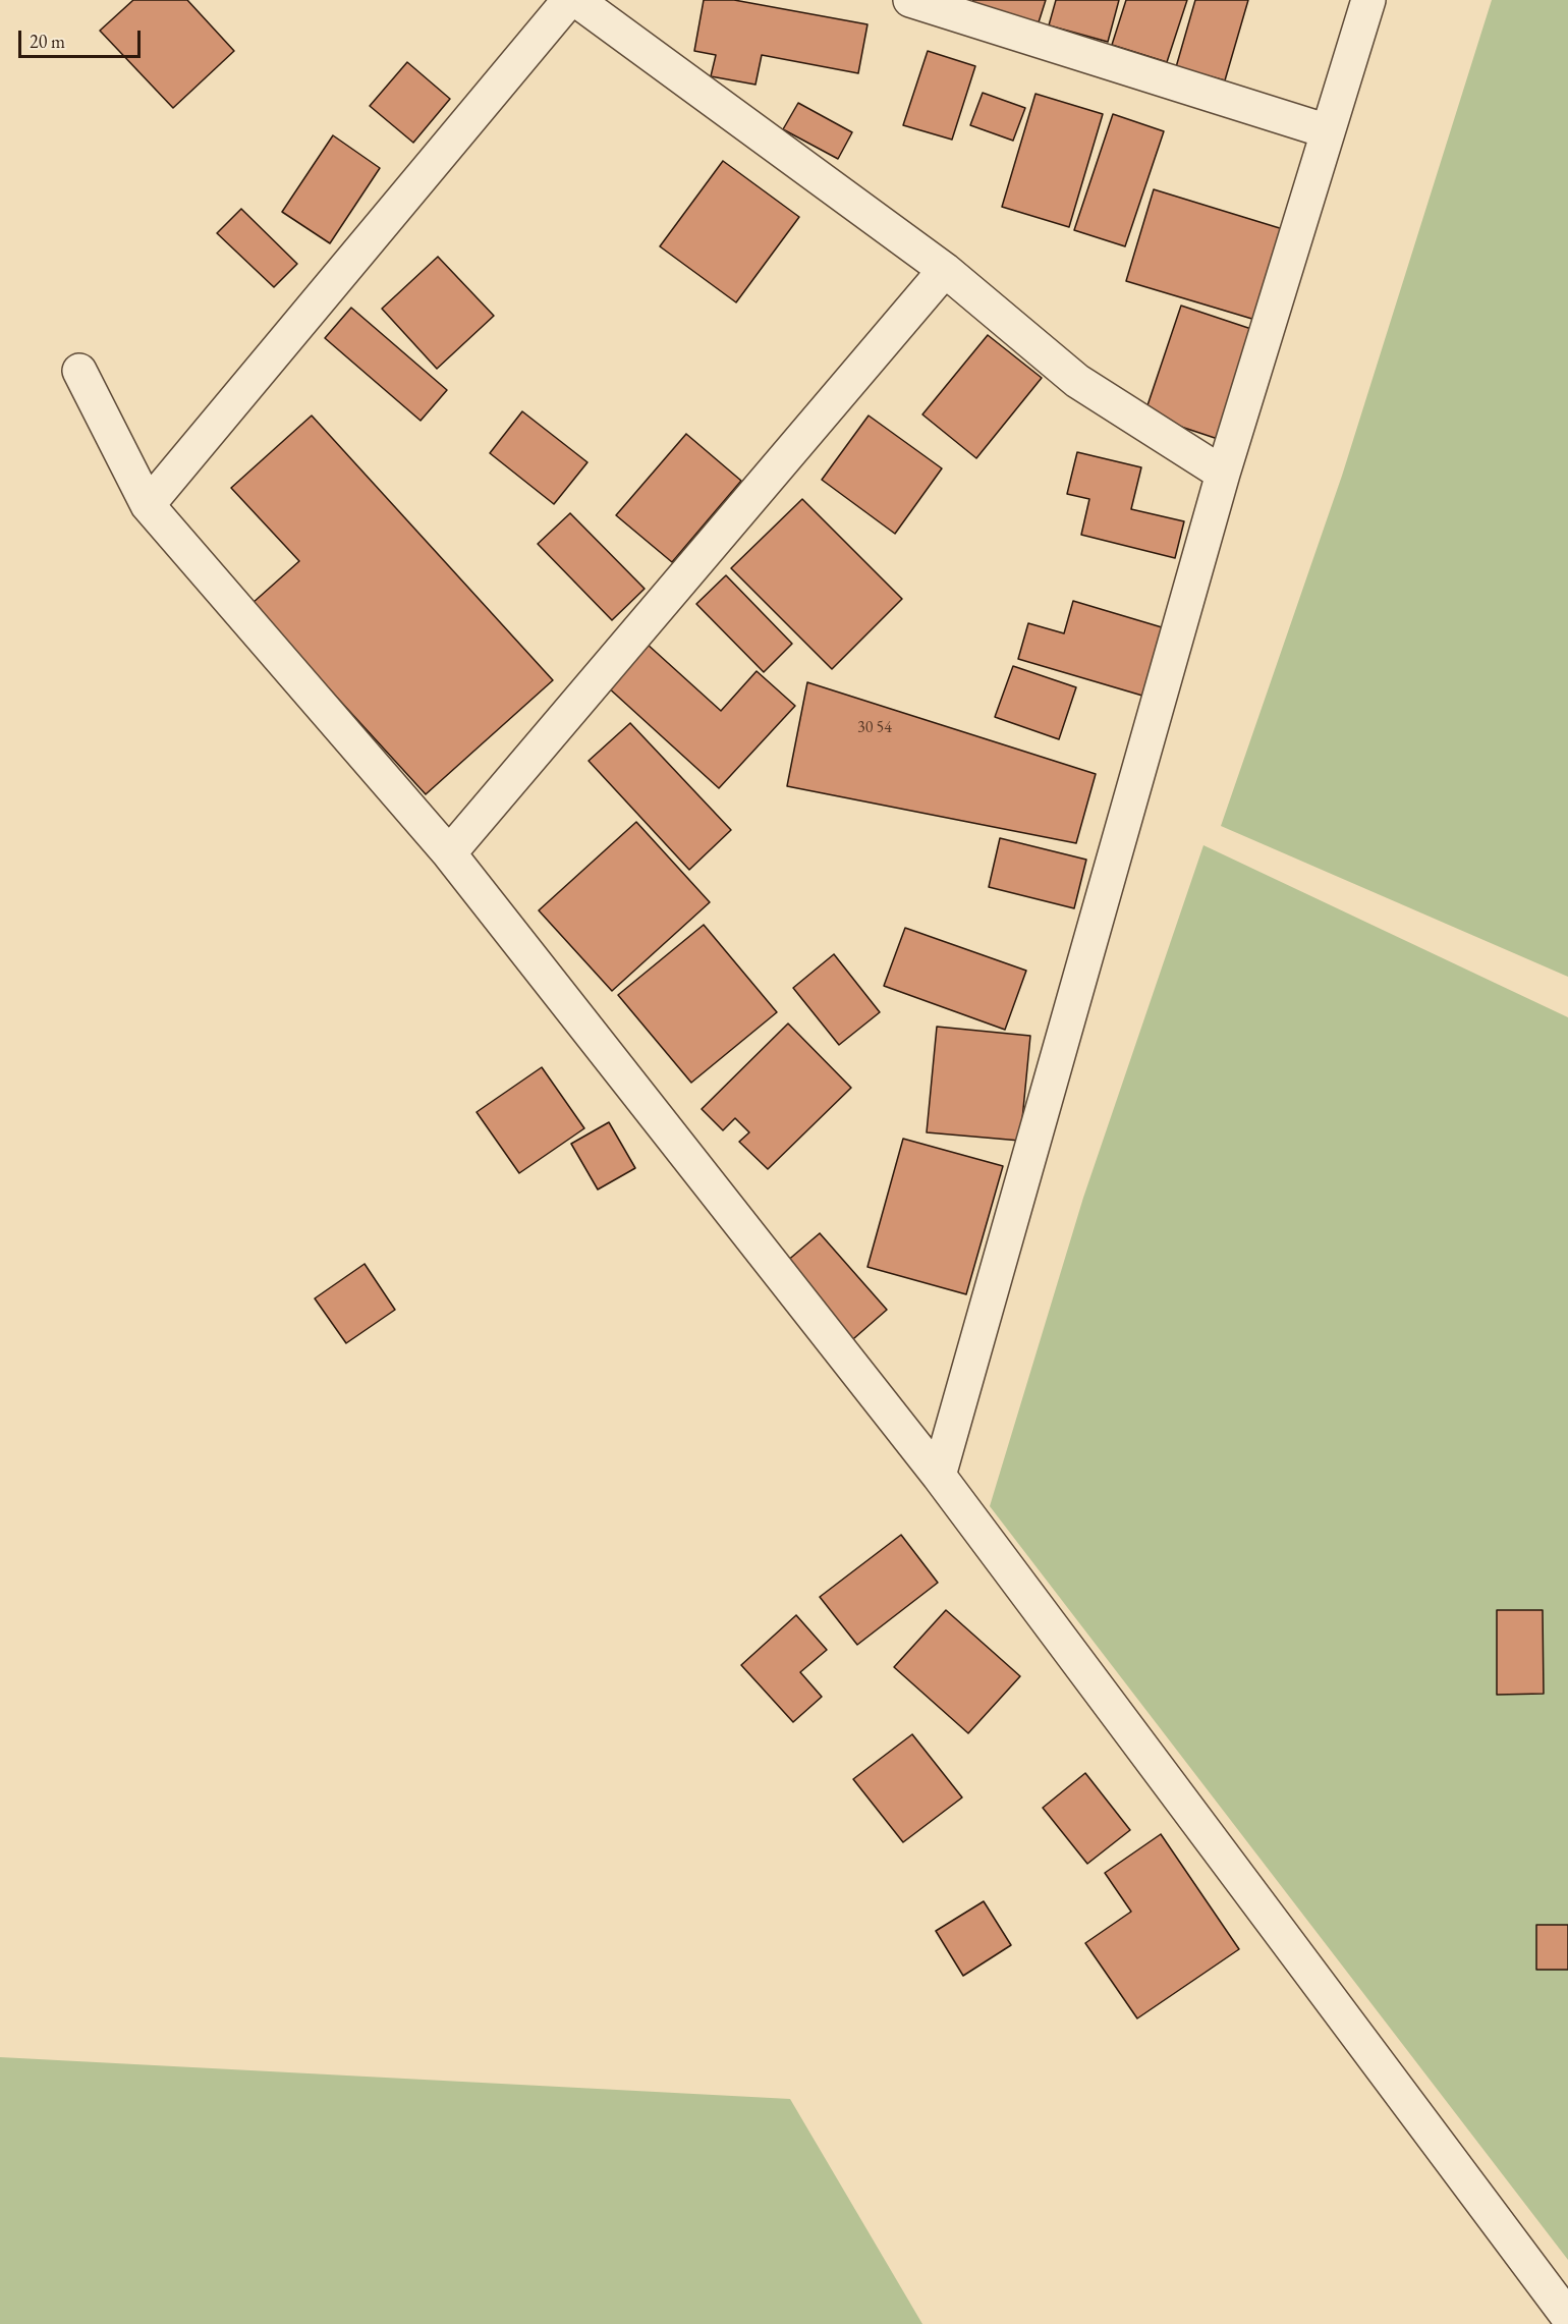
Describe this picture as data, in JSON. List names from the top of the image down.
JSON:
{
  "house_numbers": ["30 54"],
  "scale_bar": "20 m"
}
